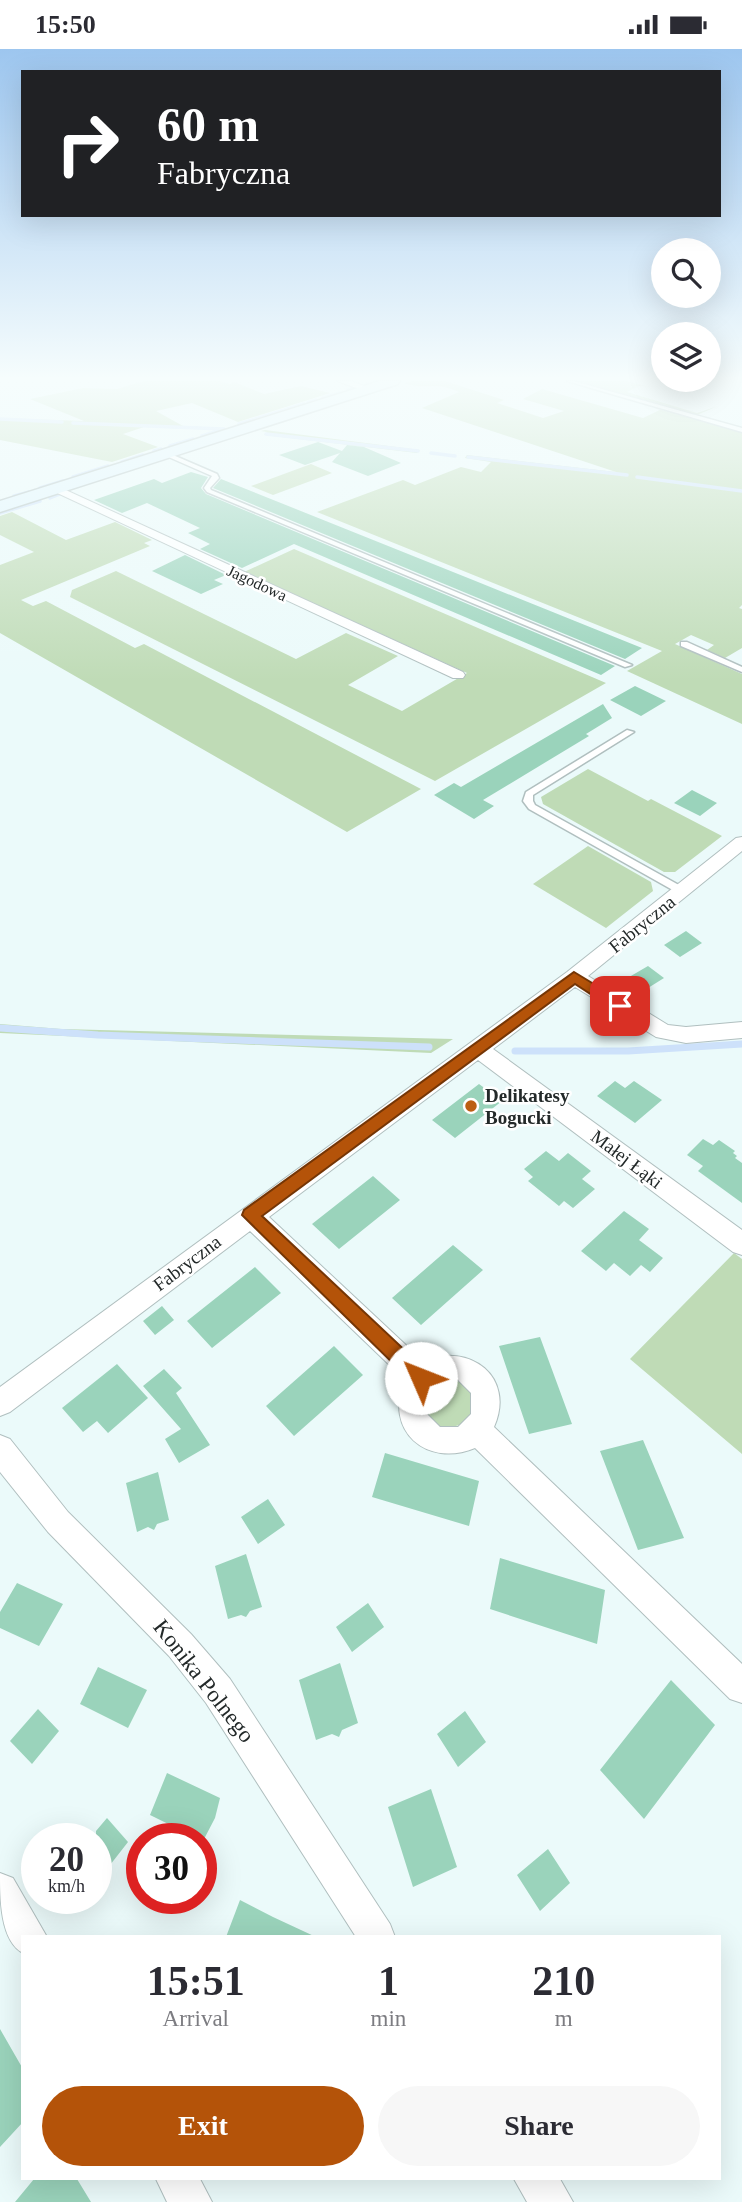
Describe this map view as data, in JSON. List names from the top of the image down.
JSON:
{
  "streets": {
    "street": [
      "Jagodowa",
      "Fabryczna",
      "Małej Łąki",
      "Konika Polnego"
    ]
  },
  "crossings": [
    ["Fabryczna", "Małej Łąki"]
  ],
  "places": ["Delikatesy Bogucki"],
  "page": {
    "status": "15:50",
    "turn": ["60 m", "Fabryczna"],
    "speed": "20 km/h",
    "limit": "30",
    "eta": [
      "15:51",
      "Arrival",
      "1",
      "min",
      "210",
      "m"
    ],
    "buttons": ["Exit", "Share"]
  }
}
